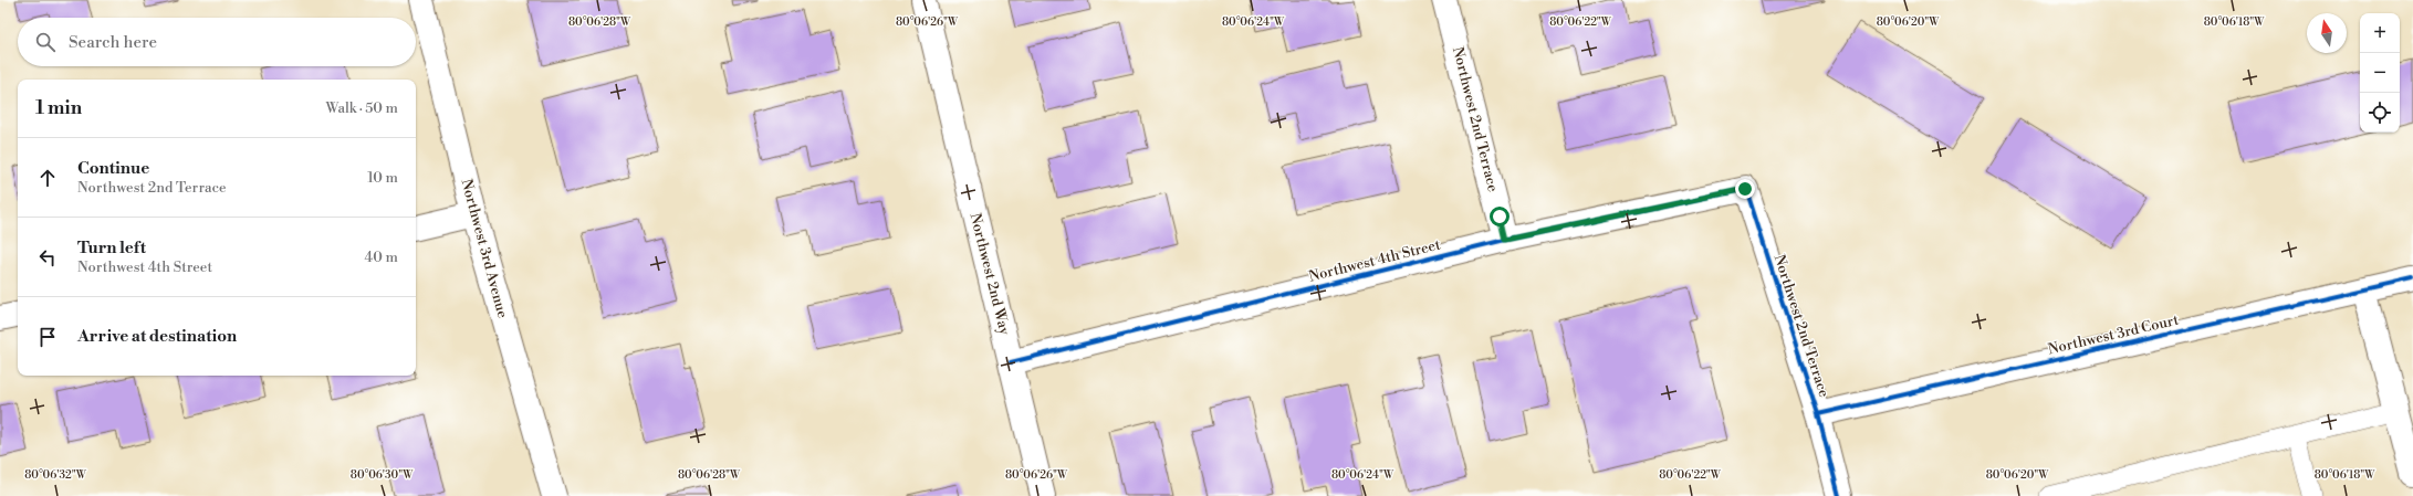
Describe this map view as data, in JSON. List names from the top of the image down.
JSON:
{
  "streets": {
    "street": [
      "Northwest 2nd Terrace",
      "Northwest 3rd Avenue",
      "Northwest 4th Street",
      "Northwest 2nd Way",
      "Northwest 3rd Court"
    ]
  },
  "crossings": [
    ["Northwest 2nd Terrace", "Northwest 4th Street"],
    ["Northwest 2nd Terrace", "Northwest 3rd Court"],
    ["Northwest 4th Street", "Northwest 2nd Way"]
  ],
  "north": "top",
  "page": {
    "map_buttons": ["+", "−"],
    "search": "Search here",
    "heading": ["1 min", "Walk · 50 m"],
    "list": [
      ["Continue", "Northwest 2nd Terrace", "10 m"],
      ["Turn left", "Northwest 4th Street", "40 m"],
      "Arrive at destination"
    ]
  },
  "coordinates": [
    "80°06'28\"W",
    "80°06'26\"W",
    "80°06'24\"W",
    "80°06'22\"W",
    "80°06'20\"W",
    "80°06'18\"W",
    "80°06'32\"W",
    "80°06'30\"W"
  ]
}
